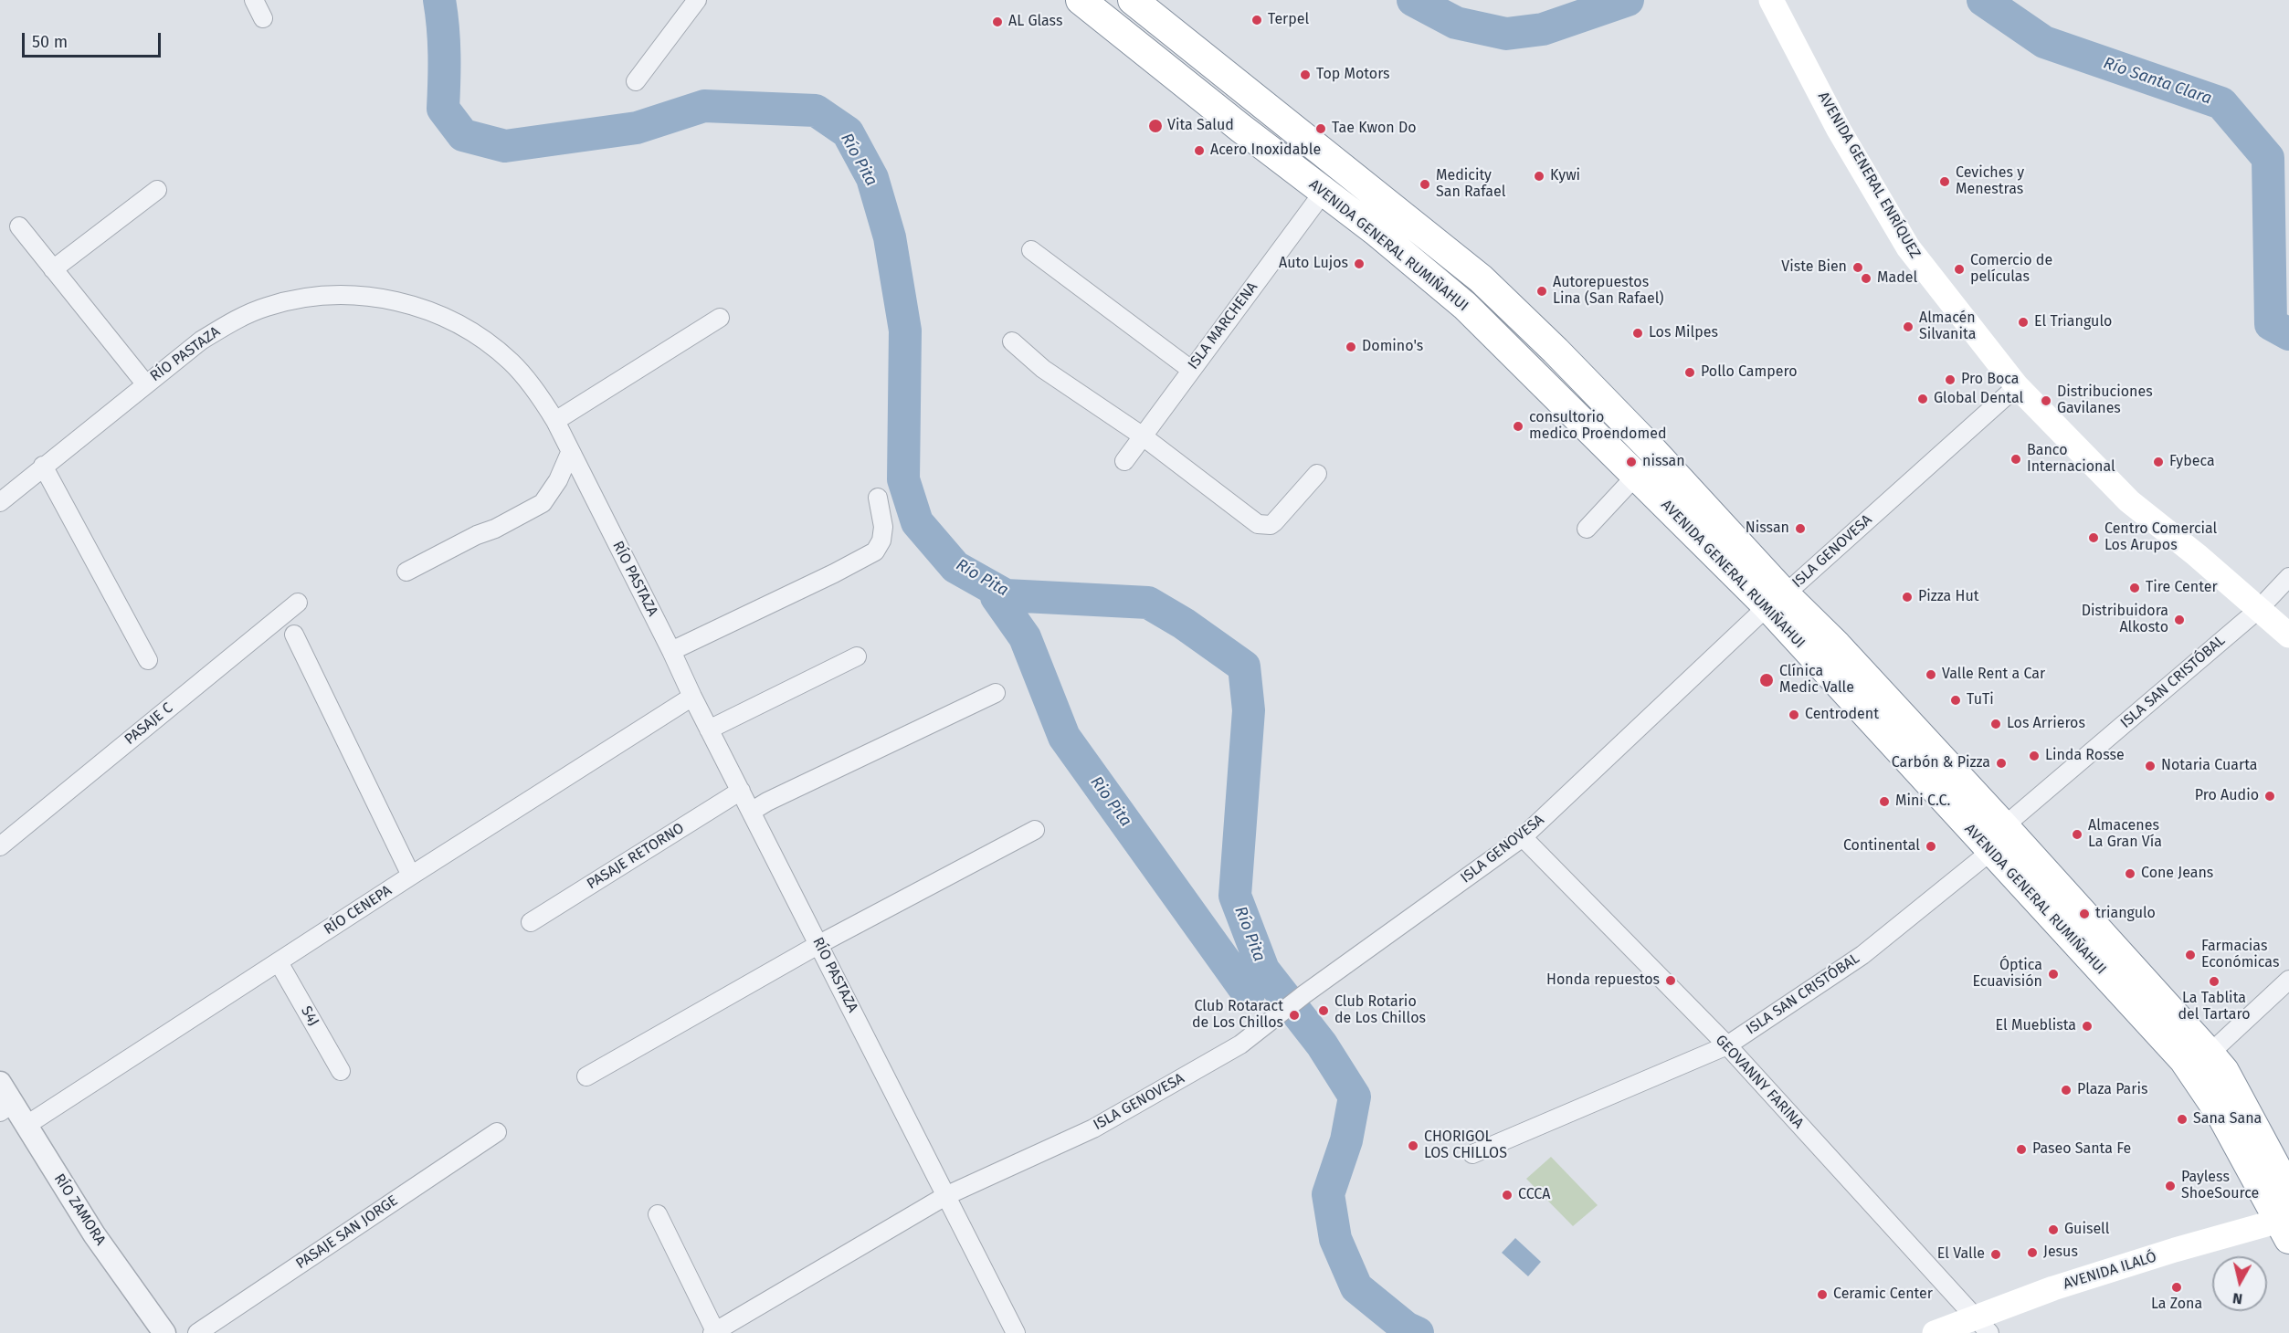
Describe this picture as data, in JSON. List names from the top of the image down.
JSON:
{
  "streets": {
    "highway": ["AVENIDA GENERAL RUMIÑAHUI"],
    "main road": ["AVENIDA GENERAL ENRÍQUEZ", "AVENIDA ILALÓ"],
    "street": [
      "ISLA MARCHENA",
      "RÍO PASTAZA",
      "ISLA GENOVESA",
      "ISLA SAN CRISTÓBAL",
      "PASAJE C",
      "PASAJE RETORNO",
      "RÍO CENEPA",
      "S4J",
      "GEOVANNY FARINA",
      "RÍO ZAMORA",
      "PASAJE SAN JORGE"
    ]
  },
  "crossings": [
    ["AVENIDA GENERAL ENRÍQUEZ", "ISLA GENOVESA"],
    ["AVENIDA GENERAL ENRÍQUEZ", "ISLA SAN CRISTÓBAL"],
    ["AVENIDA GENERAL RUMIÑAHUI", "ISLA MARCHENA"],
    ["AVENIDA GENERAL RUMIÑAHUI", "ISLA GENOVESA"],
    ["AVENIDA GENERAL RUMIÑAHUI", "ISLA SAN CRISTÓBAL"],
    ["AVENIDA GENERAL RUMIÑAHUI", "AVENIDA ILALÓ"],
    ["RÍO PASTAZA", "ISLA GENOVESA"],
    ["RÍO PASTAZA", "PASAJE RETORNO"],
    ["RÍO PASTAZA", "RÍO CENEPA"],
    ["ISLA GENOVESA", "GEOVANNY FARINA"],
    ["ISLA SAN CRISTÓBAL", "GEOVANNY FARINA"],
    ["RÍO CENEPA", "S4J"],
    ["RÍO CENEPA", "RÍO ZAMORA"],
    ["GEOVANNY FARINA", "AVENIDA ILALÓ"]
  ],
  "water": ["Río Santa Clara", "Río Pita", "Rio Pita"],
  "places": [
    "Terpel",
    "AL Glass",
    "Top Motors",
    "Vita Salud",
    "Tae Kwon Do",
    "Acero Inoxidable",
    "Kywi",
    "Ceviches y Menestras",
    "Medicity San Rafael",
    "Auto Lujos",
    "Viste Bien",
    "Comercio de películas",
    "Madel",
    "Autorepuestos Lina (San Rafael)",
    "El Triangulo",
    "Almacén Silvanita",
    "Los Milpes",
    "Domino's",
    "Pollo Campero",
    "Pro Boca",
    "Global Dental",
    "Distribuciones Gavilanes",
    "consultorio medico Proendomed",
    "Banco Internacional",
    "nissan",
    "Fybeca",
    "Nissan",
    "Centro Comercial Los Arupos",
    "Tire Center",
    "Pizza Hut",
    "Distribuidora Alkosto",
    "Valle Rent a Car",
    "Clínica Medic Valle",
    "TuTi",
    "Centrodent",
    "Los Arrieros",
    "Linda Rosse",
    "Carbón & Pizza",
    "Notaria Cuarta",
    "Pro Audio",
    "Mini C.C.",
    "Almacenes La Gran Vía",
    "Continental",
    "Cone Jeans",
    "triangulo",
    "Farmacias Económicas",
    "Óptica Ecuavisión",
    "Honda repuestos",
    "La Tablita del Tartaro",
    "Club Rotario de Los Chillos",
    "Club Rotaract de Los Chillos",
    "El Mueblista",
    "Plaza Paris",
    "Sana Sana",
    "CHORIGOL LOS CHILLOS",
    "Paseo Santa Fe",
    "Payless ShoeSource",
    "CCCA",
    "Guisell",
    "Jesus",
    "El Valle",
    "La Zona",
    "Ceramic Center"
  ],
  "scale_bar": "50 m",
  "north": "bottom"
}
